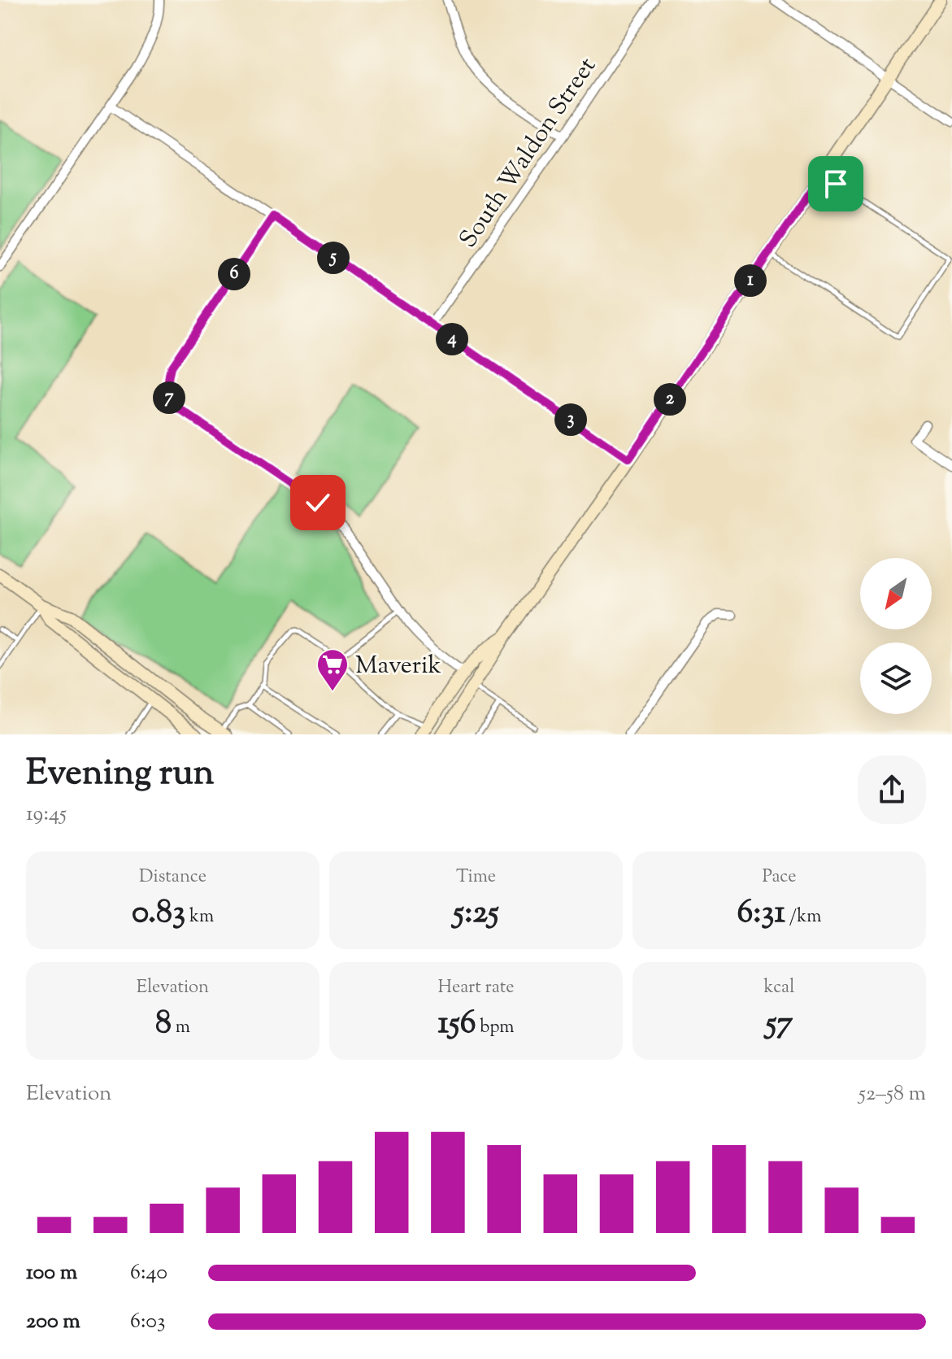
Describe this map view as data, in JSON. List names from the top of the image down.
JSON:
{
  "streets": {
    "street": ["South Waldon Street"]
  },
  "places": {
    "supermarket": ["Maverik"]
  },
  "north": "bottom left",
  "page": {
    "pins": [
      "5",
      "6",
      "1",
      "4",
      "7",
      "2",
      "3"
    ],
    "heading": ["Evening run", "19:45"],
    "stats": [
      ["Distance", "0.83 km"],
      ["Time", "5:25"],
      ["Pace", "6:31 /km"],
      ["Elevation", "8 m"],
      ["Heart rate", "156 bpm"],
      ["kcal", "57"]
    ],
    "chart": ["Elevation", "52–58 m"],
    "list": [
      {
        "name": "100 m",
        "note": "6:40"
      },
      {
        "name": "200 m",
        "note": "6:03"
      }
    ]
  }
}
